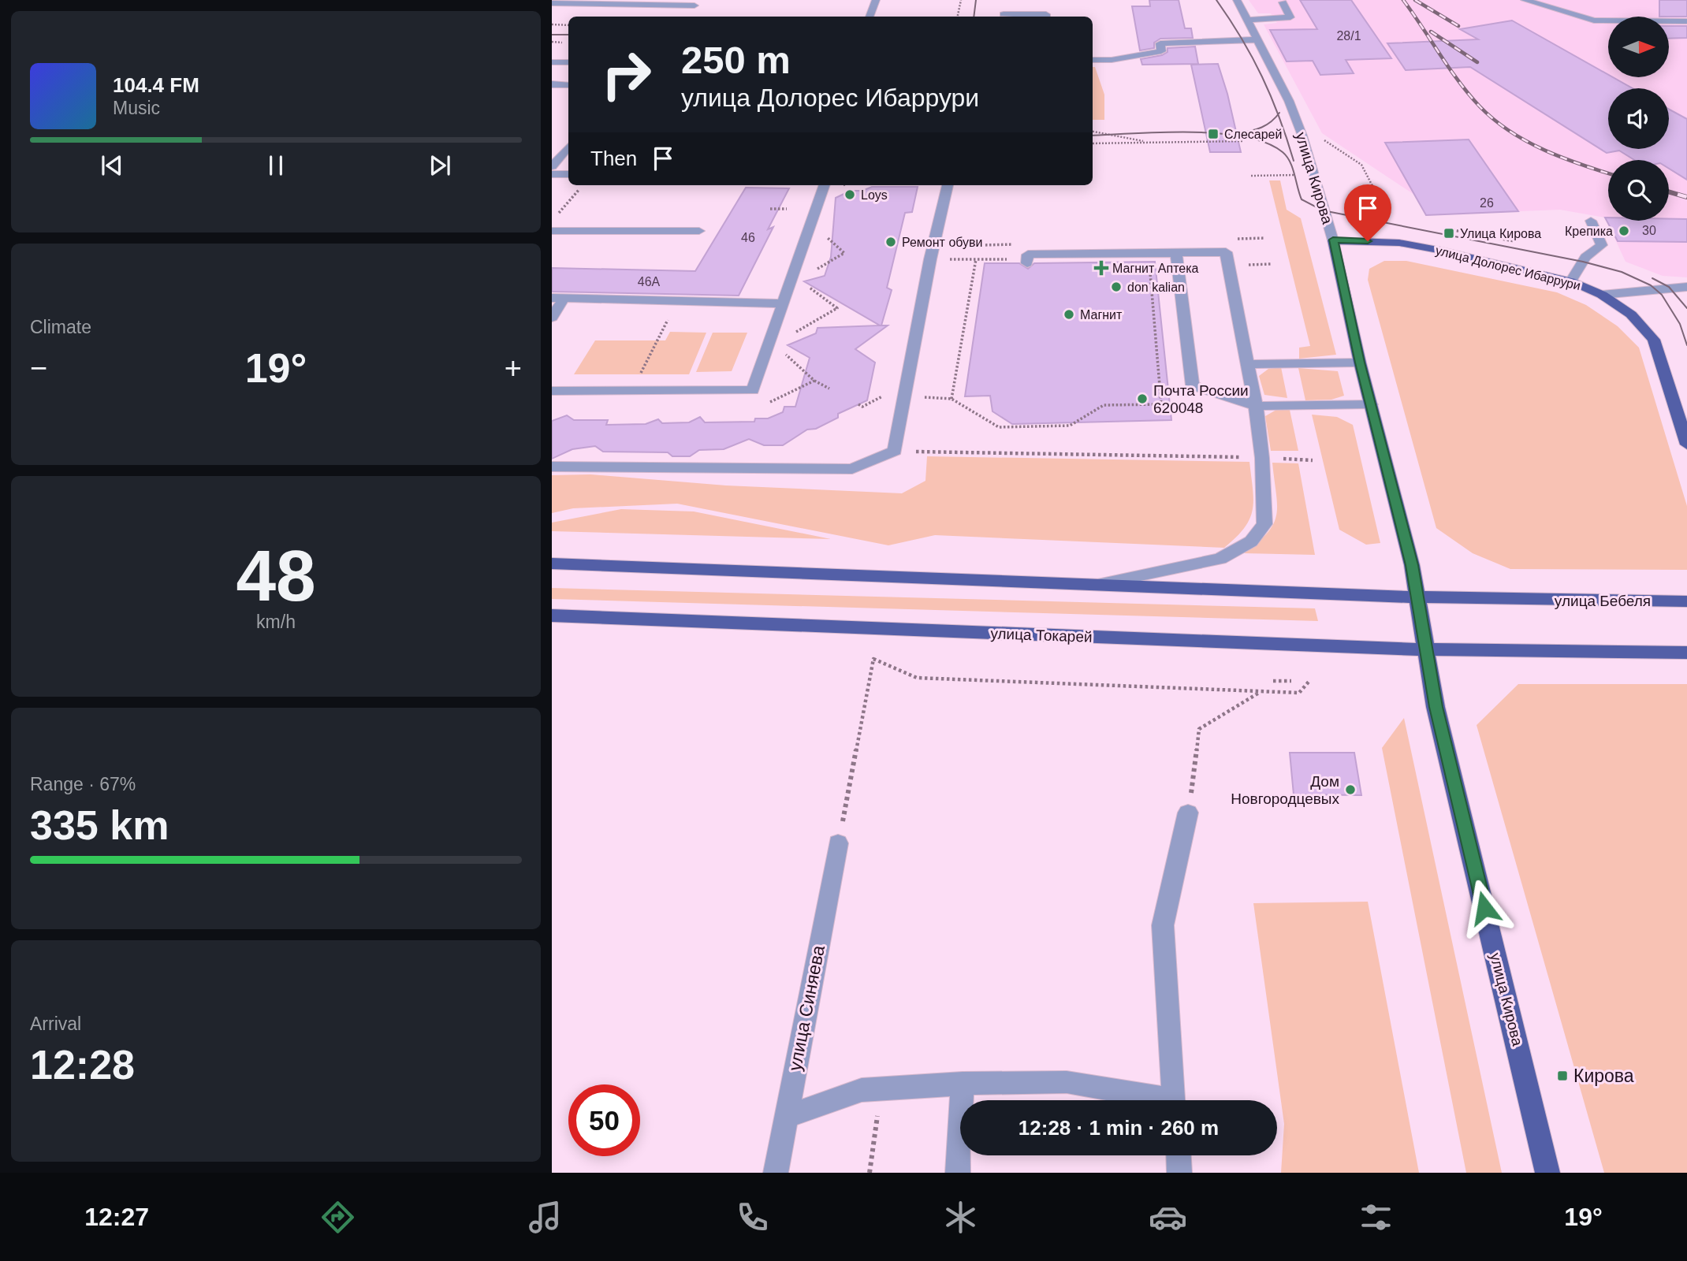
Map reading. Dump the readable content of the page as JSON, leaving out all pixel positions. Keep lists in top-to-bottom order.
{
  "streets": {
    "main road": [
      "улица Кирова",
      "улица Долорес Ибаррури",
      "улица Бебеля",
      "улица Токарей"
    ],
    "street": ["улица Синяева"]
  },
  "crossings": [
    ["улица Кирова", "улица Долорес Ибаррури"],
    ["улица Кирова", "улица Бебеля"],
    ["улица Кирова", "улица Токарей"]
  ],
  "places": {
    "transit": ["Слесарей", "Улица Кирова", "Кирова"],
    "other": [
      "Loys",
      "Крепика",
      "Ремонт обуви",
      "don kalian",
      "Магнит",
      "Почта России 620048",
      "Дом Новгородцевых"
    ],
    "health": ["Магнит Аптека"]
  },
  "house_numbers": [
    "28/1",
    "26",
    "30",
    "46",
    "46А"
  ],
  "north": "right",
  "page": {
    "turn": ["250 m", "улица Долорес Ибаррури"],
    "song": ["104.4 FM", "Music"],
    "then": "Then",
    "tile": [
      "Climate",
      ["48", "km/h"],
      ["Range · 67%", "335 km"],
      ["Arrival", "12:28"]
    ],
    "heat": ["−", "19°", "+"],
    "limit": "50",
    "trip": "12:28 · 1 min · 260 m",
    "tabs": ["12:27", "19°"]
  }
}
